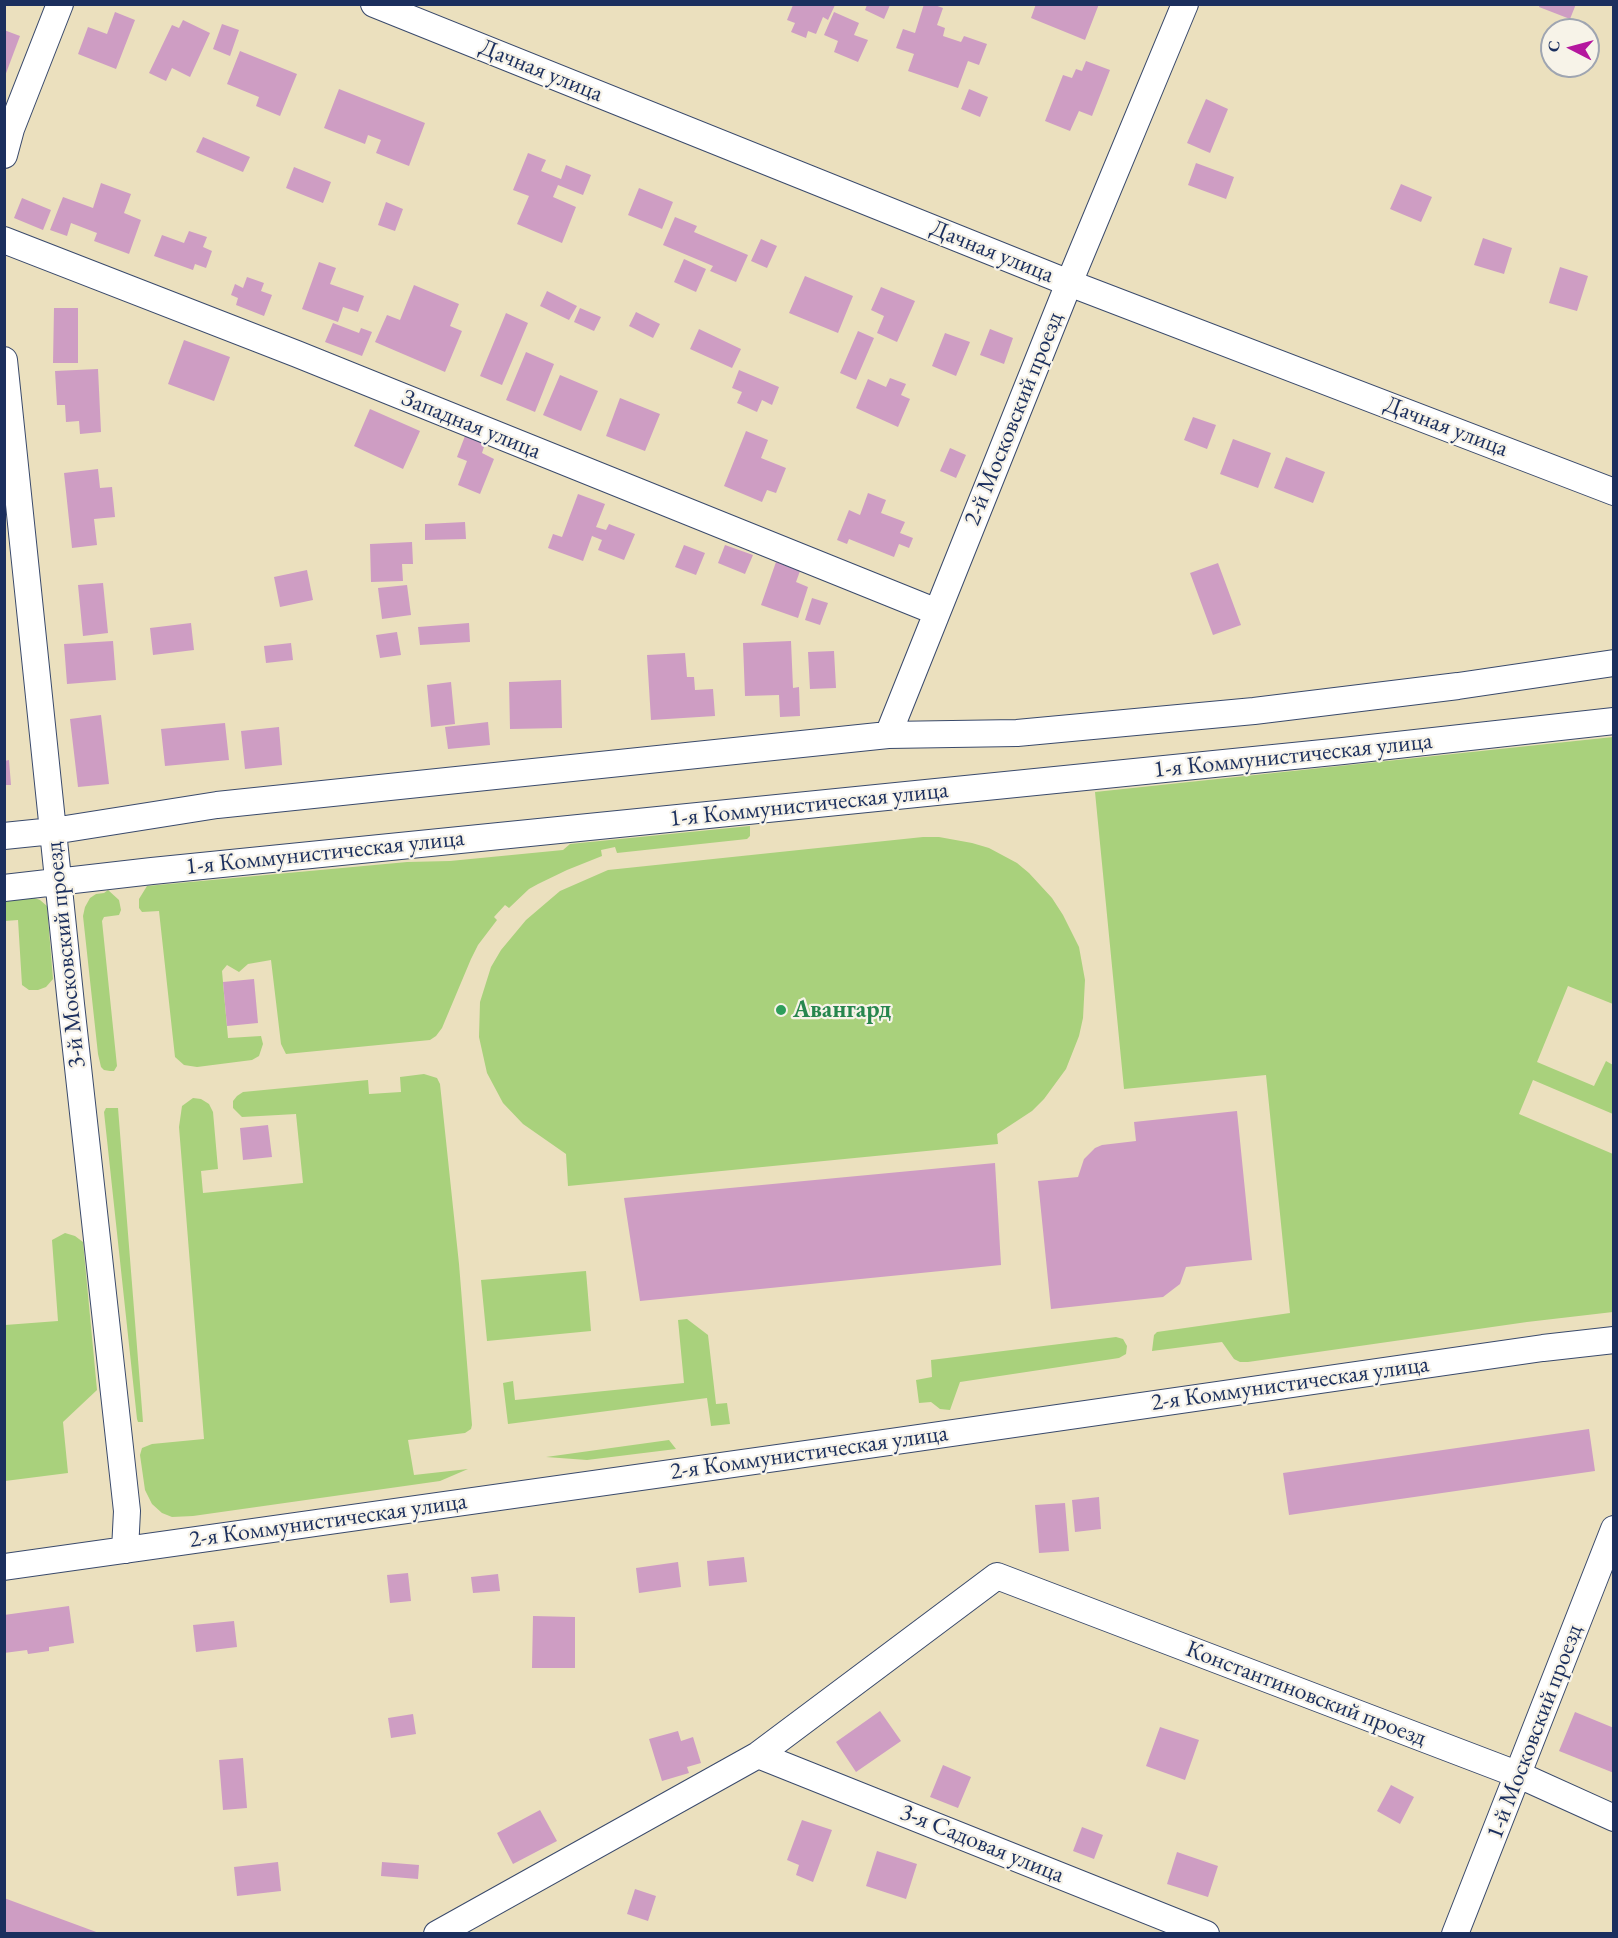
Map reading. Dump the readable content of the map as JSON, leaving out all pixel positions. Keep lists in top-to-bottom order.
{
  "streets": {
    "street": [
      "Дачная улица",
      "2-й Московский проезд",
      "Западная улица",
      "1-я Коммунистическая улица",
      "3-й Московский проезд",
      "2-я Коммунистическая улица",
      "Константиновский проезд",
      "1-й Московский проезд",
      "3-я Садовая улица"
    ]
  },
  "crossings": [
    ["Дачная улица", "2-й Московский проезд"],
    ["2-й Московский проезд", "Западная улица"],
    ["1-я Коммунистическая улица", "3-й Московский проезд"],
    ["3-й Московский проезд", "2-я Коммунистическая улица"],
    ["Константиновский проезд", "1-й Московский проезд"],
    ["Константиновский проезд", "3-я Садовая улица"]
  ],
  "places": ["Авангард"],
  "north": "left"
}
